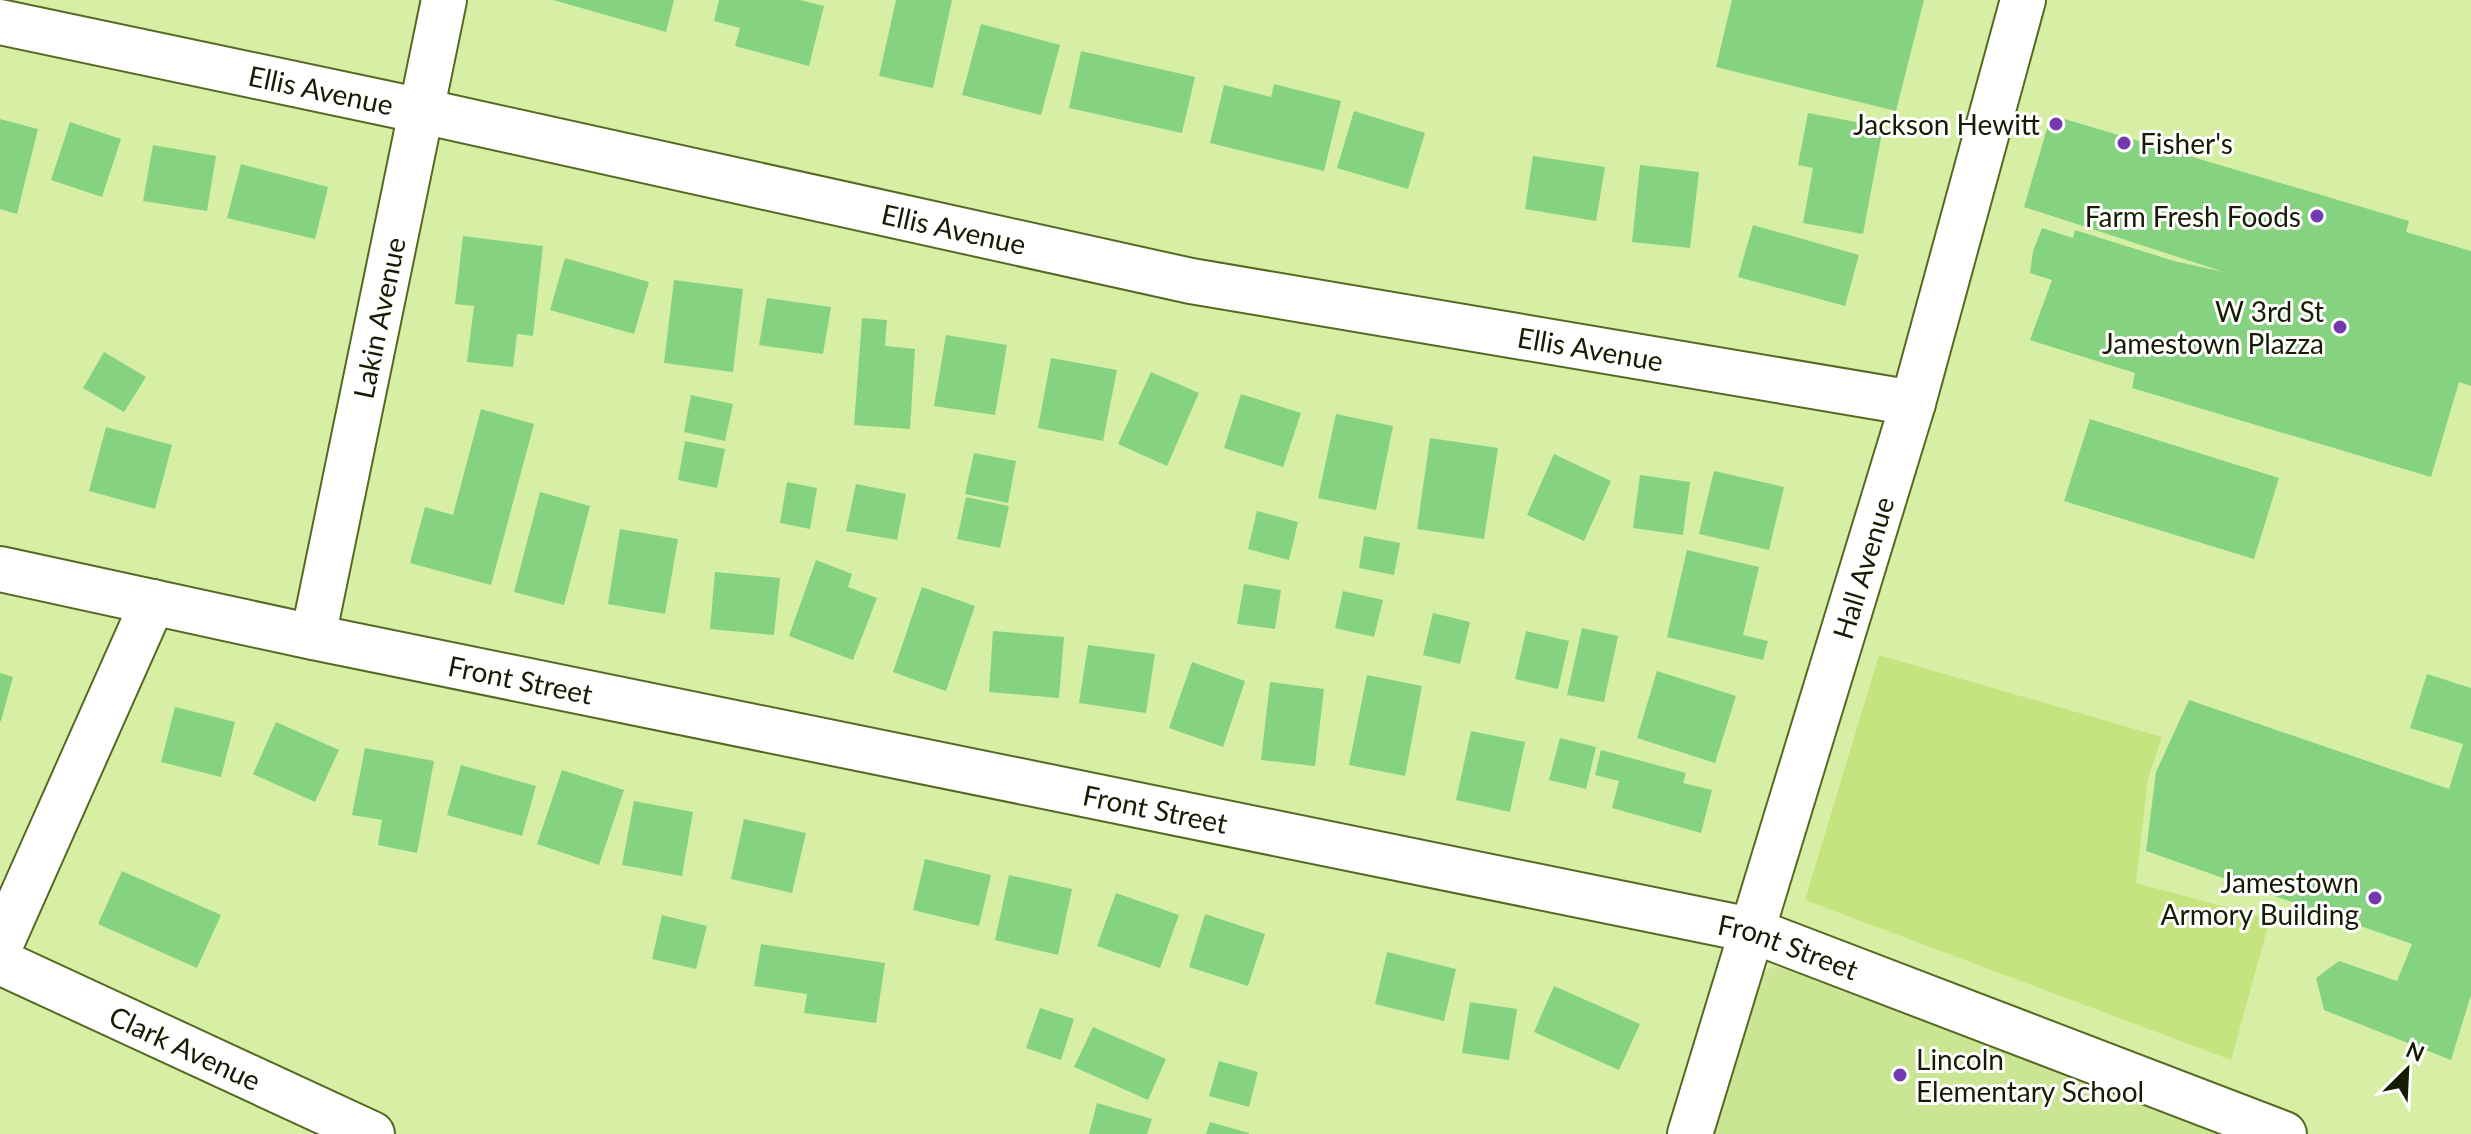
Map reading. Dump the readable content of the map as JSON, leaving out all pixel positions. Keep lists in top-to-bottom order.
{
  "streets": {
    "street": [
      "Ellis Avenue",
      "Lakin Avenue",
      "Hall Avenue",
      "Front Street",
      "Clark Avenue"
    ]
  },
  "crossings": [
    ["Ellis Avenue", "Lakin Avenue"],
    ["Ellis Avenue", "Hall Avenue"],
    ["Lakin Avenue", "Front Street"],
    ["Hall Avenue", "Front Street"]
  ],
  "places": [
    "Jackson Hewitt",
    "Fisher's",
    "Farm Fresh Foods",
    "W 3rd St Jamestown Plazza",
    "Jamestown Armory Building",
    "Lincoln Elementary School"
  ],
  "north": "top right"
}
